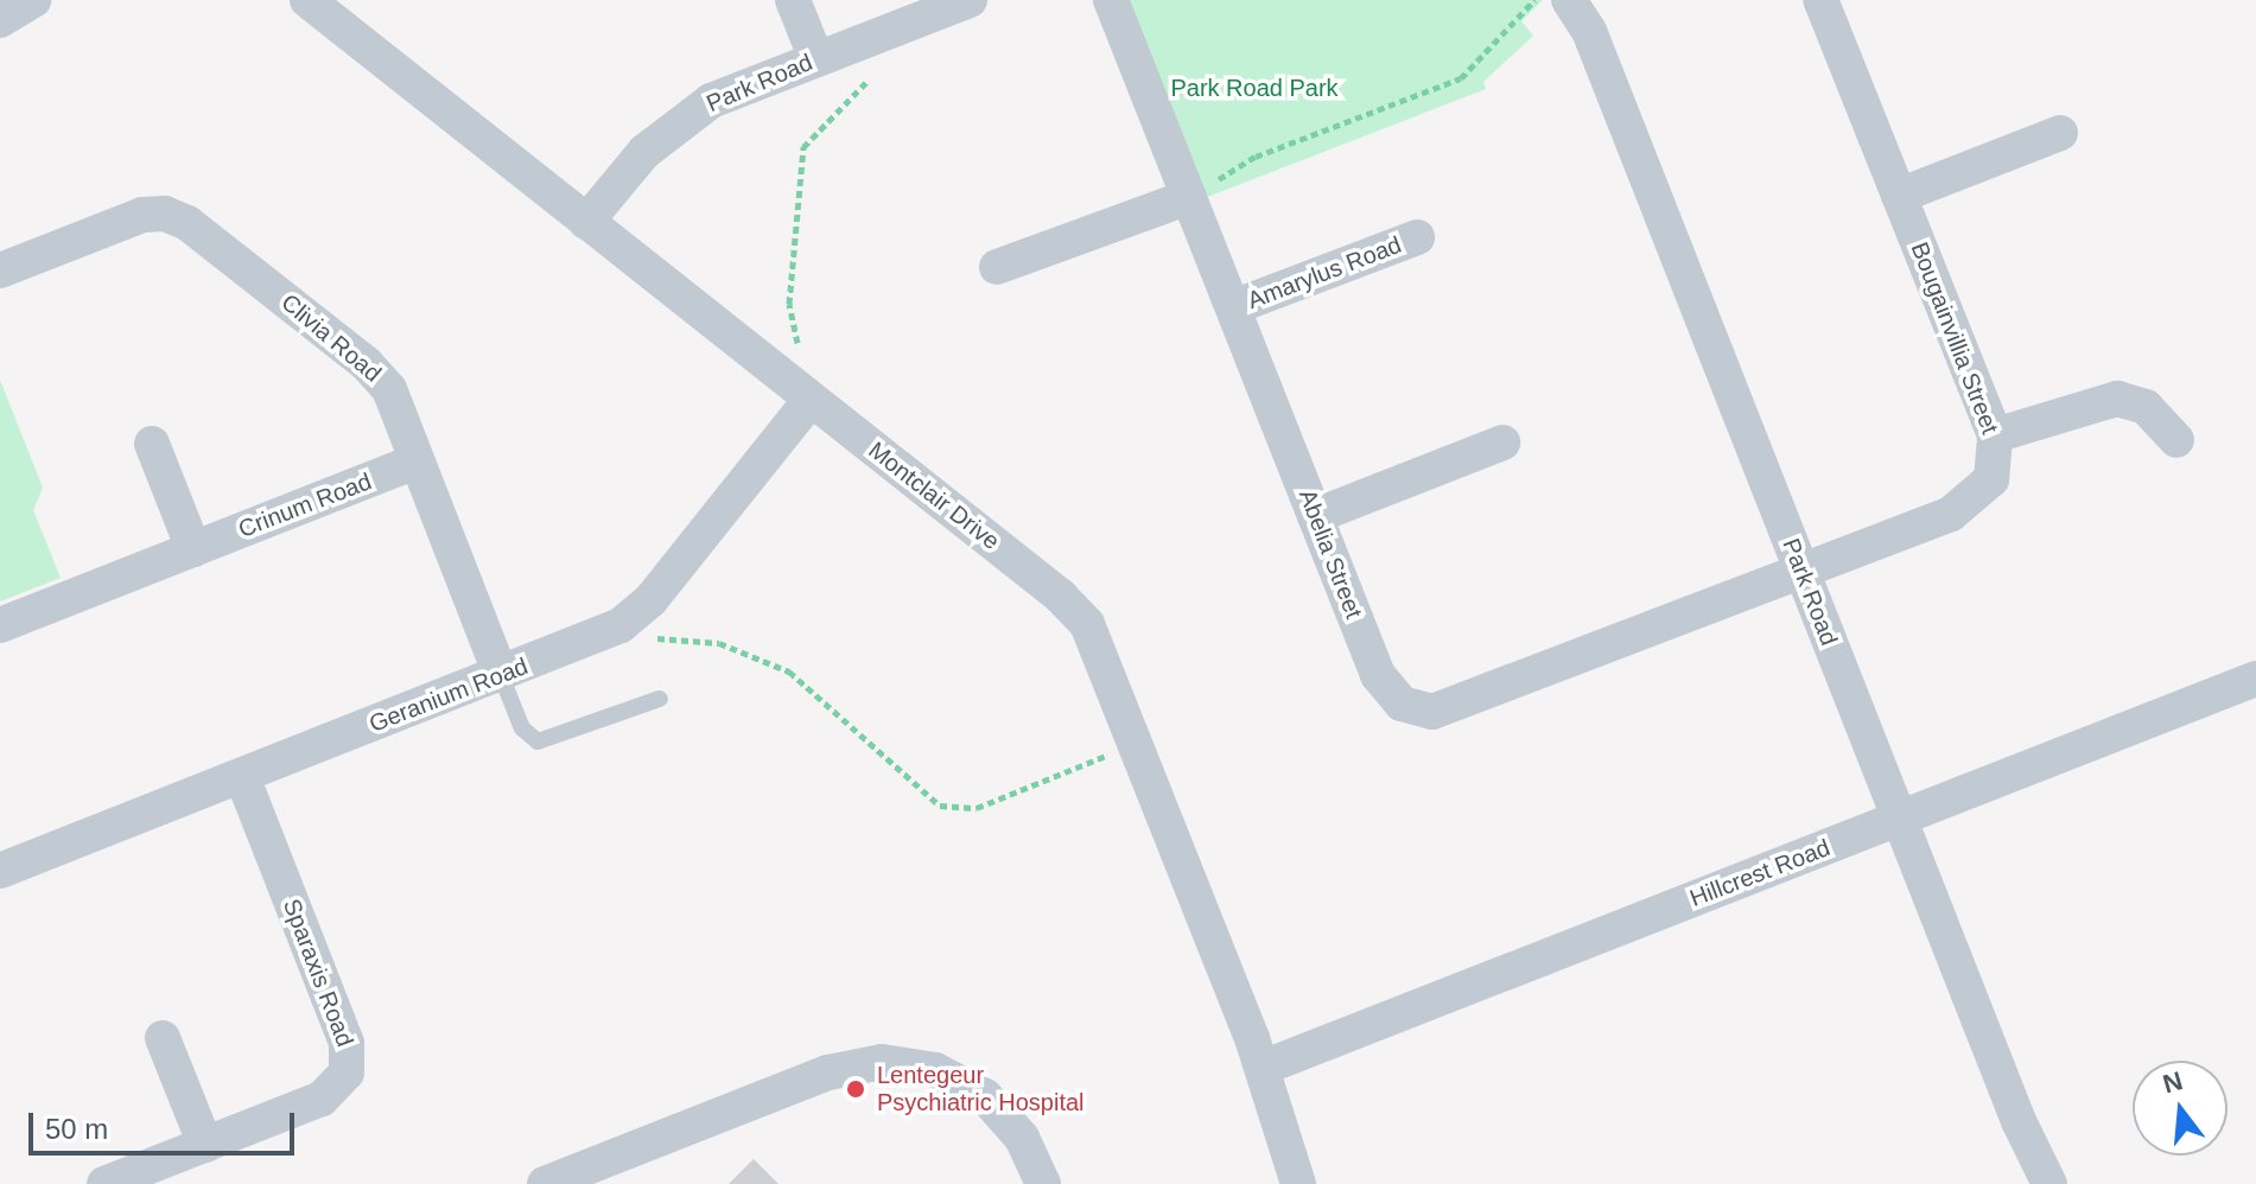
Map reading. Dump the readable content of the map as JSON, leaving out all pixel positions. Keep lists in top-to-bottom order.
{
  "streets": {
    "street": [
      "Park Road",
      "Amarylus Road",
      "Clivia Road",
      "Bougainvillia Street",
      "Montclair Drive",
      "Crinum Road",
      "Abelia Street",
      "Geranium Road",
      "Hillcrest Road",
      "Sparaxis Road"
    ]
  },
  "crossings": [
    ["Park Road", "Bougainvillia Street"],
    ["Park Road", "Montclair Drive"],
    ["Park Road", "Abelia Street"],
    ["Park Road", "Hillcrest Road"],
    ["Amarylus Road", "Abelia Street"],
    ["Clivia Road", "Crinum Road"],
    ["Clivia Road", "Geranium Road"],
    ["Bougainvillia Street", "Abelia Street"],
    ["Montclair Drive", "Geranium Road"],
    ["Montclair Drive", "Hillcrest Road"],
    ["Geranium Road", "Sparaxis Road"]
  ],
  "parks": ["Park Road Park"],
  "places": ["Lentegeur Psychiatric Hospital"],
  "scale_bar": "50 m",
  "north": "top"
}
